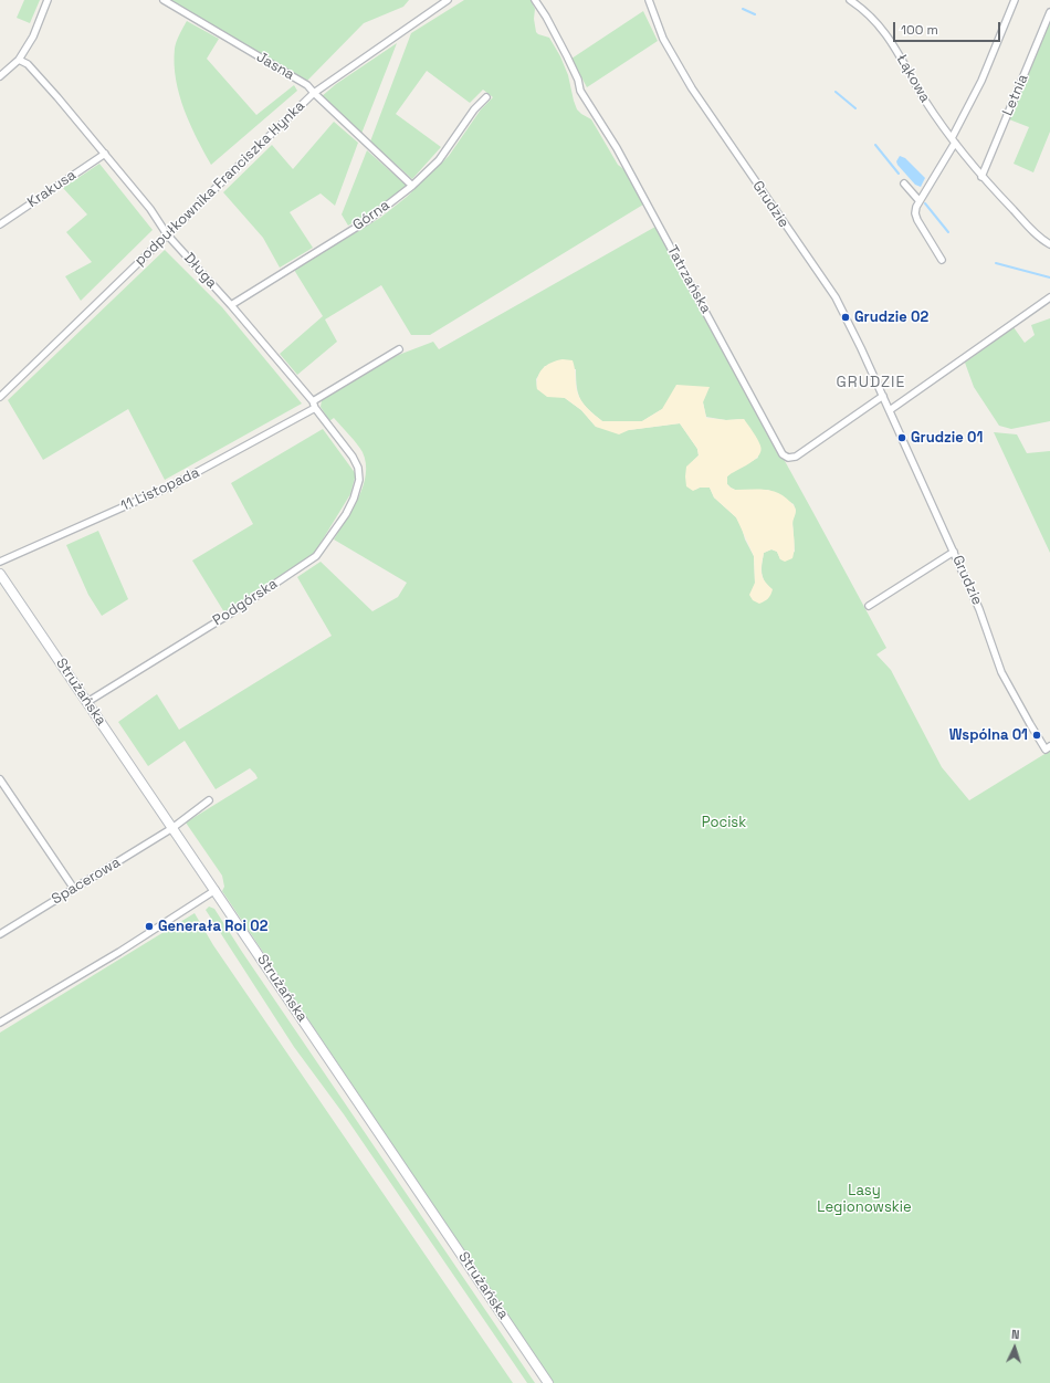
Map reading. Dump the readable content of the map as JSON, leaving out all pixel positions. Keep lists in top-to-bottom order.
{
  "streets": {
    "main road": ["Strużańska"],
    "street": [
      "Jasna",
      "Łąkowa",
      "Letnia",
      "podpułkownika Franciszka Hynka",
      "Krakusa",
      "Grudzie",
      "Górna",
      "Długa",
      "Tatrzańska",
      "11 Listopada",
      "Podgórska",
      "Spacerowa"
    ]
  },
  "crossings": [
    ["Jasna", "podpułkownika Franciszka Hynka"],
    ["Jasna", "Górna"],
    ["Łąkowa", "Letnia"],
    ["podpułkownika Franciszka Hynka", "Długa"],
    ["Krakusa", "Długa"],
    ["Grudzie", "Tatrzańska"],
    ["Górna", "Długa"],
    ["Długa", "11 Listopada"],
    ["Długa", "Podgórska"],
    ["Podgórska", "Strużańska"],
    ["Strużańska", "Spacerowa"]
  ],
  "districts": ["GRUDZIE"],
  "parks": ["Pocisk", "Lasy Legionowskie"],
  "places": [
    "Grudzie 02",
    "Grudzie 01",
    "Wspólna 01",
    "Generała Roi 02"
  ],
  "scale_bar": "100 m",
  "north": "top"
}
